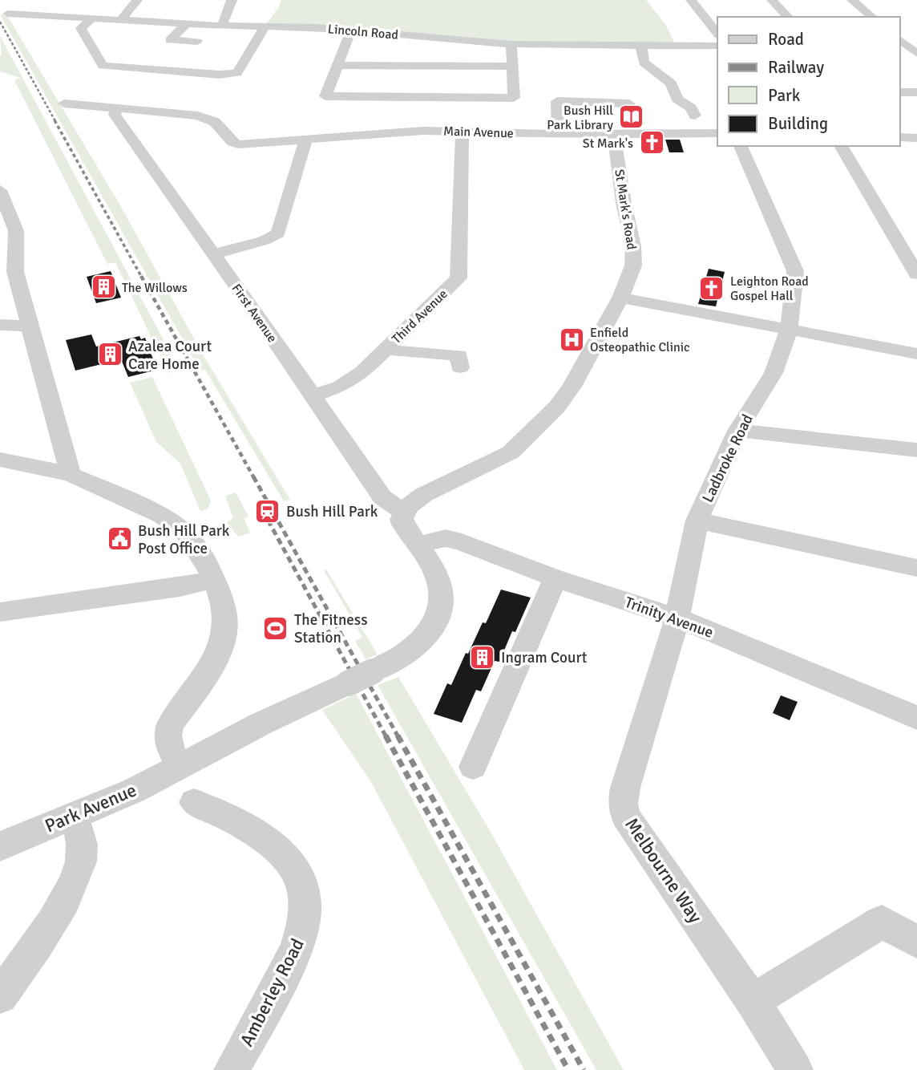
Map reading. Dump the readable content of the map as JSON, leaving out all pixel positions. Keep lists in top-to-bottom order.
{
  "streets": {
    "street": [
      "Lincoln Road",
      "Main Avenue",
      "St Mark's Road",
      "First Avenue",
      "Third Avenue",
      "Ladbroke Road",
      "Trinity Avenue",
      "Park Avenue",
      "Melbourne Way",
      "Amberley Road"
    ]
  },
  "crossings": [
    ["Main Avenue", "St Mark's Road"],
    ["Main Avenue", "First Avenue"],
    ["Main Avenue", "Third Avenue"],
    ["St Mark's Road", "First Avenue"],
    ["First Avenue", "Third Avenue"],
    ["Ladbroke Road", "Trinity Avenue"],
    ["Ladbroke Road", "Melbourne Way"],
    ["Trinity Avenue", "Melbourne Way"]
  ],
  "places": {
    "library": ["Bush Hill Park Library"],
    "church": ["St Mark's", "Leighton Road Gospel Hall"],
    "building": ["The Willows", "Azalea Court Care Home", "Ingram Court"],
    "hospital": ["Enfield Osteopathic Clinic"],
    "station": ["Bush Hill Park"],
    "public building": ["Bush Hill Park Post Office"],
    "sports": ["The Fitness Station"]
  },
  "legend": [
    "Road",
    "Railway",
    "Park",
    "Building"
  ]
}
